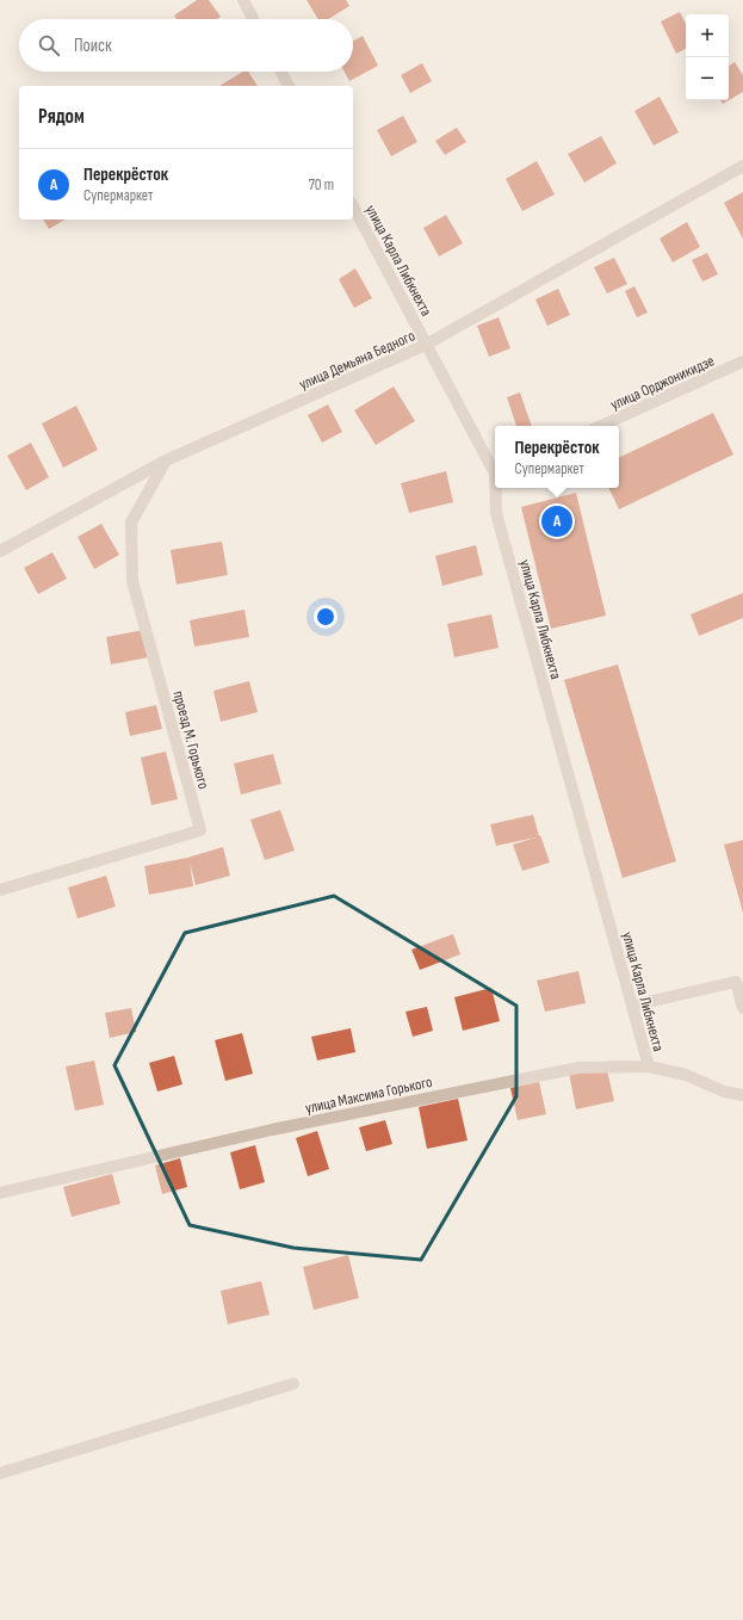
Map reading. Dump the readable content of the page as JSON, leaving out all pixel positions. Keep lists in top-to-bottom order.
{
  "streets": {
    "street": [
      "улица Карла Либкнехта",
      "улица Демьяна Бедного",
      "улица Орджоникидзе",
      "проезд М. Горького",
      "улица Максима Горького"
    ]
  },
  "crossings": [
    ["улица Карла Либкнехта", "улица Демьяна Бедного"],
    ["улица Карла Либкнехта", "улица Максима Горького"],
    ["улица Демьяна Бедного", "проезд М. Горького"]
  ],
  "page": {
    "map_buttons": ["+", "−"],
    "search": "Поиск",
    "heading": "Рядом",
    "list": [
      {
        "mark": "A",
        "name": "Перекрёсток",
        "note": "Супермаркет",
        "value": "70 m"
      }
    ],
    "popup": ["Перекрёсток", "Супермаркет"],
    "pins": "A"
  }
}
